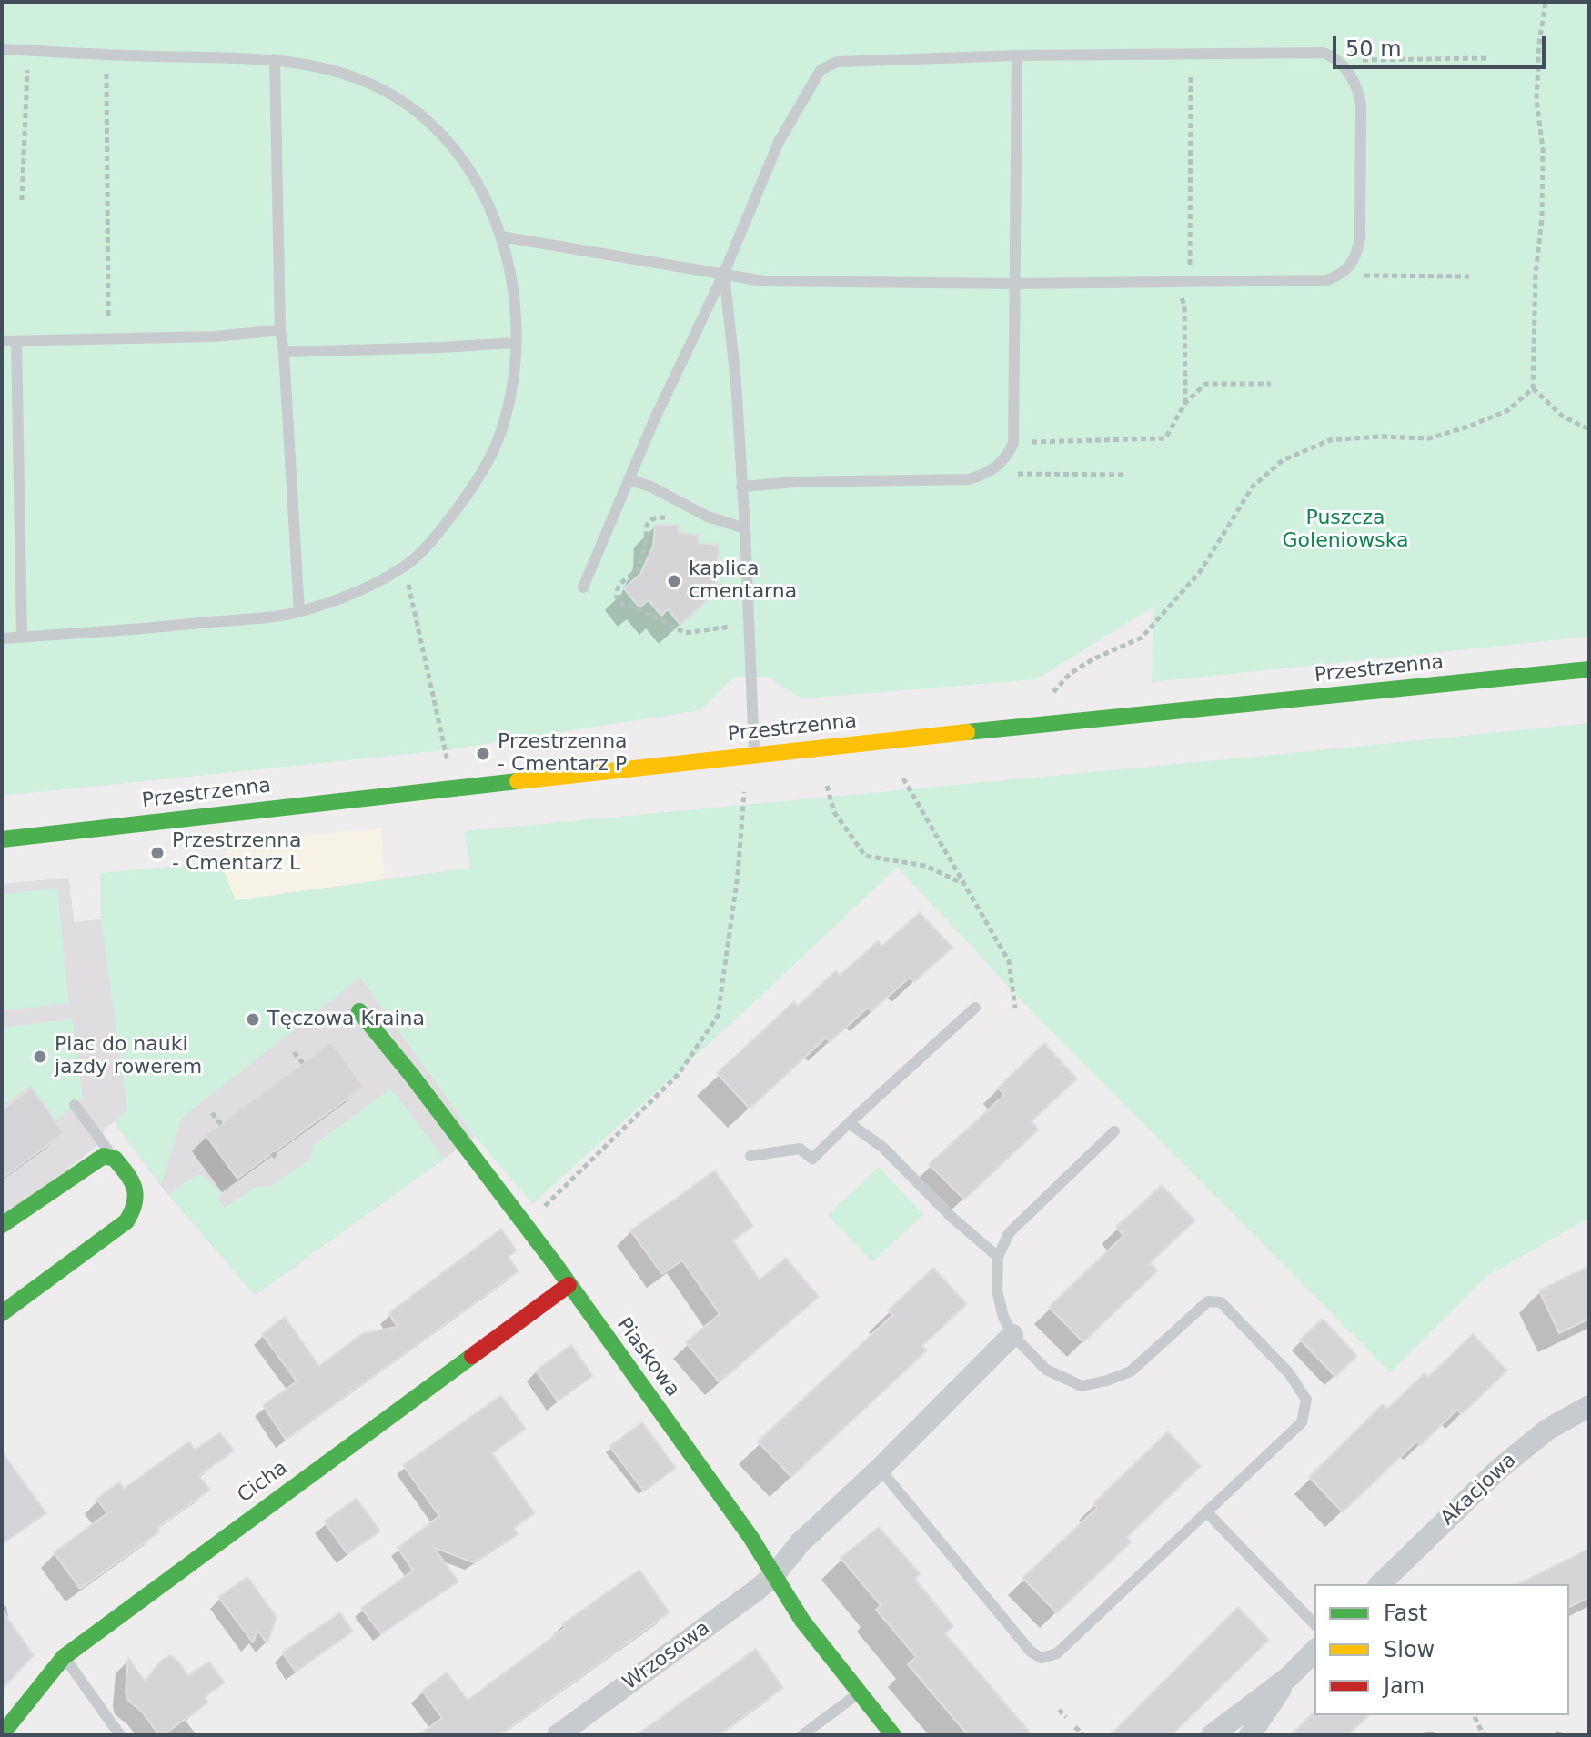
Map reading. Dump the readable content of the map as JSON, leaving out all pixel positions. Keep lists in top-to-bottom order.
{
  "streets": {
    "street": [
      "Przestrzenna",
      "Piaskowa",
      "Cicha",
      "Akacjowa",
      "Wrzosowa"
    ]
  },
  "crossings": [
    ["Piaskowa", "Cicha"],
    ["Piaskowa", "Wrzosowa"]
  ],
  "parks": ["Puszcza Goleniowska"],
  "places": [
    "kaplica cmentarna",
    "Przestrzenna - Cmentarz P",
    "Przestrzenna - Cmentarz L",
    "Tęczowa Kraina",
    "Plac do nauki jazdy rowerem"
  ],
  "legend": ["Fast", "Slow", "Jam"],
  "scale_bar": "50 m"
}
